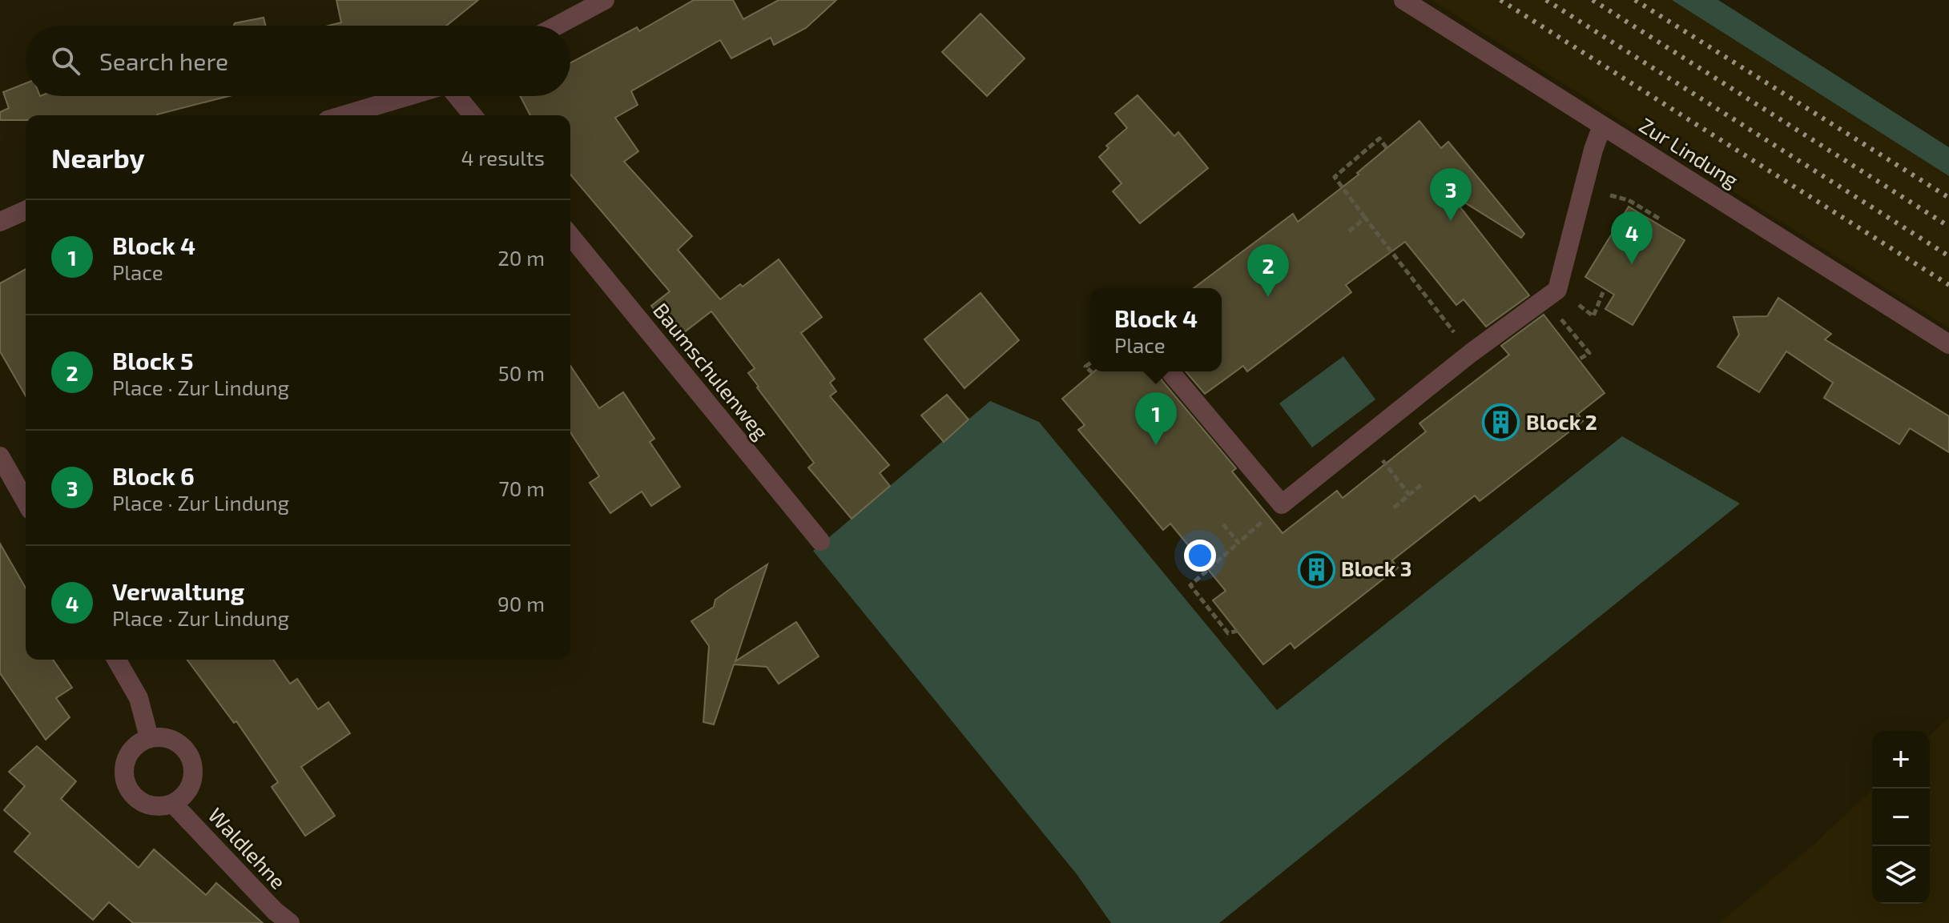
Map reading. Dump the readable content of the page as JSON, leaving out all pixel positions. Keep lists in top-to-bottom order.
{
  "streets": {
    "street": ["Zur Lindung", "Baumschulenweg", "Waldlehne"]
  },
  "places": {
    "building": ["Block 2", "Block 3"]
  },
  "page": {
    "search": "Search here",
    "heading": ["Nearby", "4 results"],
    "pins": [
      "3",
      "4",
      "2",
      "1"
    ],
    "list": [
      {
        "mark": "1",
        "name": "Block 4",
        "note": "Place",
        "value": "20 m"
      },
      {
        "mark": "2",
        "name": "Block 5",
        "note": "Place · Zur Lindung",
        "value": "50 m"
      },
      {
        "mark": "3",
        "name": "Block 6",
        "note": "Place · Zur Lindung",
        "value": "70 m"
      },
      {
        "mark": "4",
        "name": "Verwaltung",
        "note": "Place · Zur Lindung",
        "value": "90 m"
      }
    ],
    "popup": ["Block 4", "Place"],
    "map_buttons": ["+", "−"]
  }
}
